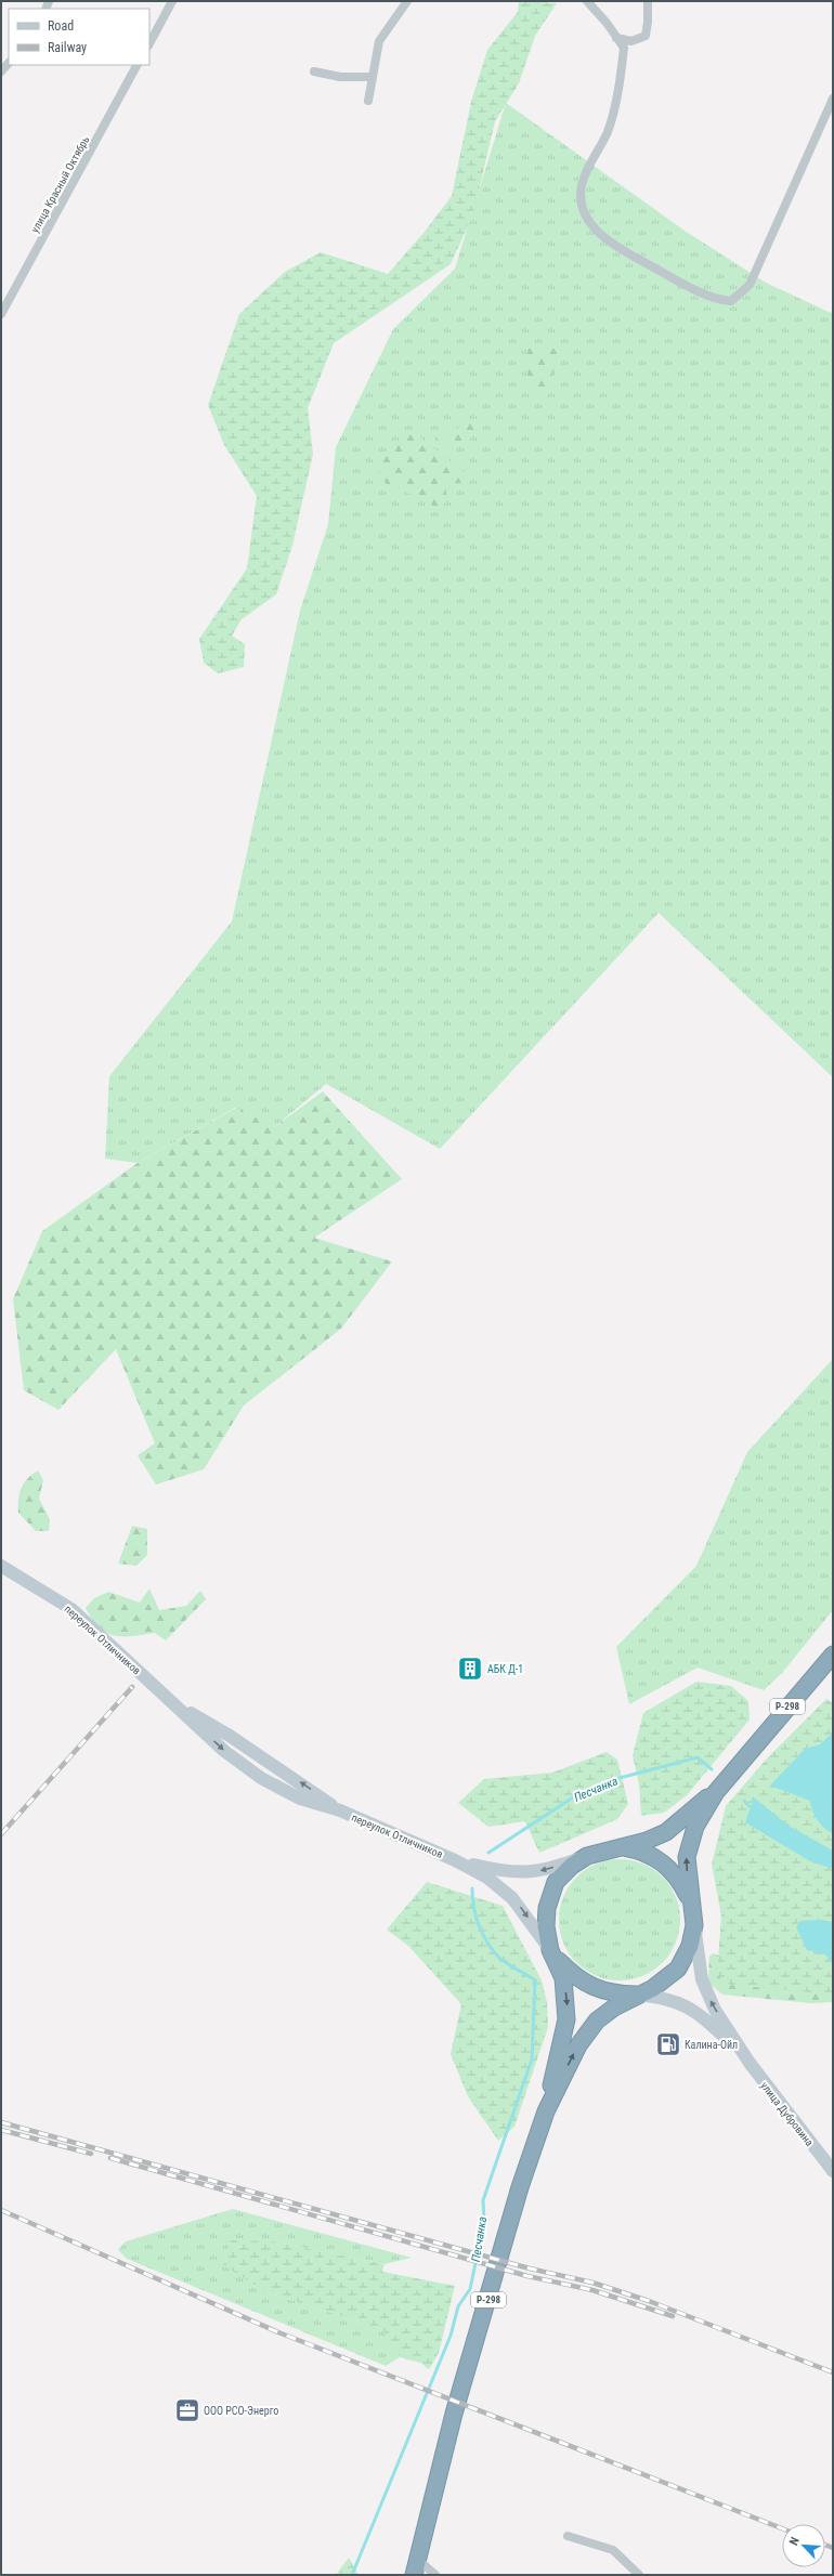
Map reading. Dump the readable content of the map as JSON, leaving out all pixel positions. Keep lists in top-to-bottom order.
{
  "streets": {
    "highway": ["Р-298"],
    "main road": ["переулок Отличников", "улица Дубровина"],
    "street": ["улица Красный Октябрь"]
  },
  "water": ["Песчанка"],
  "places": {
    "building": ["АБК Д-1"],
    "fuel station": ["Калина-Ойл"],
    "office": ["ООО РСО-Энерго"]
  },
  "legend": ["Road", "Railway"],
  "north": "top left"
}
